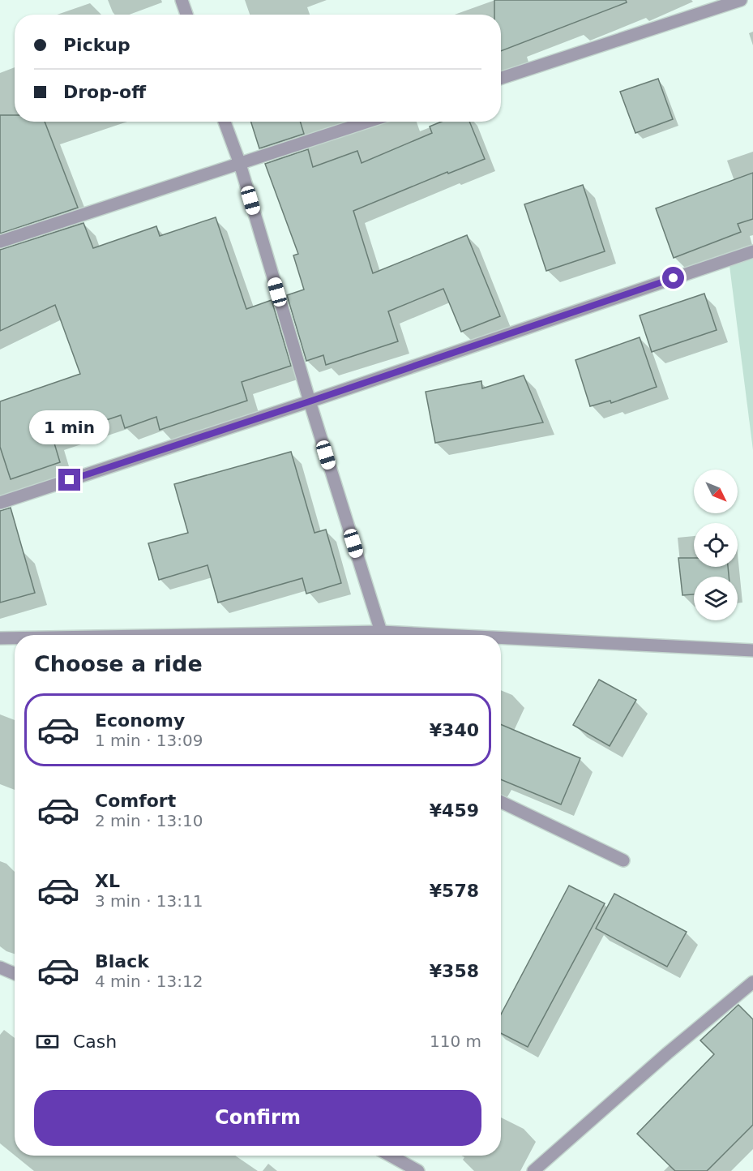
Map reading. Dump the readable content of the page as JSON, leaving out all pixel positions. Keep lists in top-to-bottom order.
{
  "north": "bottom right",
  "page": {
    "banner": ["Pickup", "Drop-off"],
    "bubble": "1 min",
    "heading": "Choose a ride",
    "list": [
      {
        "name": "Economy",
        "note": "1 min · 13:09",
        "value": "¥340"
      },
      {
        "name": "Comfort",
        "note": "2 min · 13:10",
        "value": "¥459"
      },
      {
        "name": "XL",
        "note": "3 min · 13:11",
        "value": "¥578"
      },
      {
        "name": "Black",
        "note": "4 min · 13:12",
        "value": "¥358"
      }
    ],
    "pay": ["Cash", "110 m"],
    "buttons": "Confirm"
  }
}
